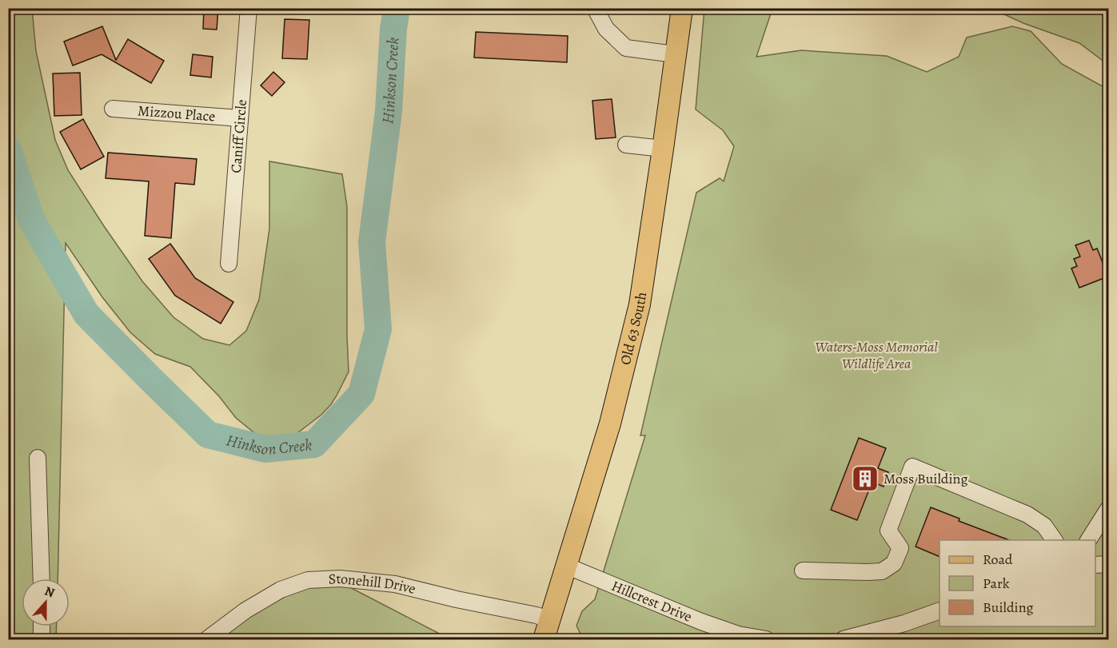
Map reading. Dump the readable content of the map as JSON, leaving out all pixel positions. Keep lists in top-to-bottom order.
{
  "streets": {
    "main road": ["Old 63 South"],
    "street": [
      "Mizzou Place",
      "Caniff Circle",
      "Stonehill Drive",
      "Hillcrest Drive"
    ]
  },
  "crossings": [
    ["Mizzou Place", "Caniff Circle"],
    ["Old 63 South", "Stonehill Drive"],
    ["Old 63 South", "Hillcrest Drive"]
  ],
  "water": ["Hinkson Creek"],
  "parks": ["Waters-Moss Memorial Wildlife Area"],
  "places": {
    "building": ["Moss Building"]
  },
  "legend": ["Road", "Park", "Building"],
  "north": "top"
}
